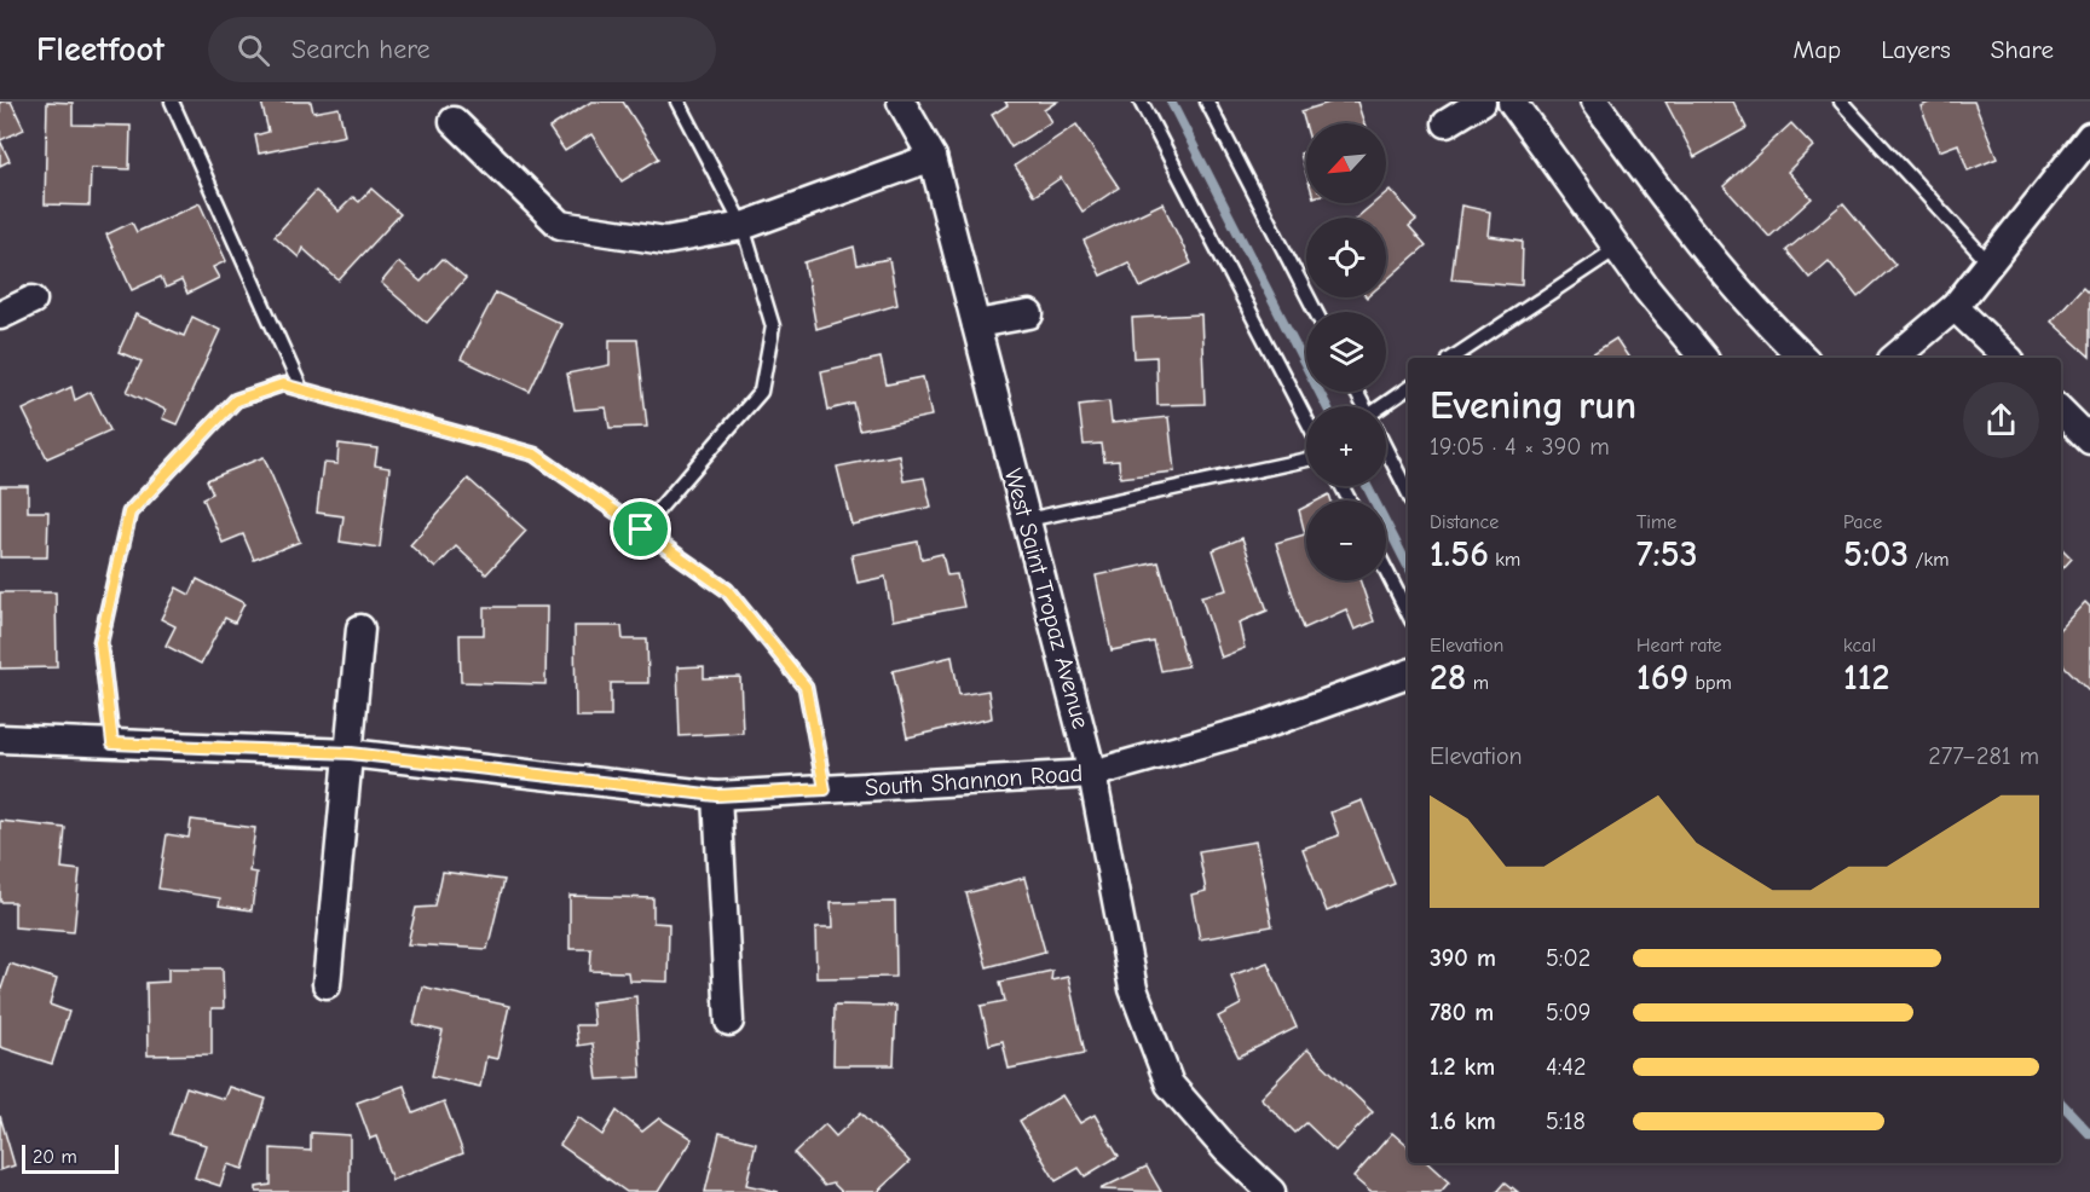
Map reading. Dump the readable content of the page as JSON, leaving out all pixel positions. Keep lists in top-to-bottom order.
{
  "streets": {
    "street": ["West Saint Tropaz Avenue", "South Shannon Road"]
  },
  "crossings": [
    ["West Saint Tropaz Avenue", "South Shannon Road"]
  ],
  "scale_bar": "20 m",
  "north": "bottom left",
  "page": {
    "header": "Fleetfoot",
    "search": "Search here",
    "nav": ["Map", "Layers", "Share"],
    "map_buttons": ["+", "−"],
    "heading": ["Evening run", "19:05 · 4 × 390 m"],
    "stats": [
      ["Distance", "1.56 km"],
      ["Time", "7:53"],
      ["Pace", "5:03 /km"],
      ["Elevation", "28 m"],
      ["Heart rate", "169 bpm"],
      ["kcal", "112"]
    ],
    "chart": ["Elevation", "277–281 m"],
    "list": [
      {
        "name": "390 m",
        "note": "5:02"
      },
      {
        "name": "780 m",
        "note": "5:09"
      },
      {
        "name": "1.2 km",
        "note": "4:42"
      },
      {
        "name": "1.6 km",
        "note": "5:18"
      }
    ],
    "scale": "20 m"
  }
}
